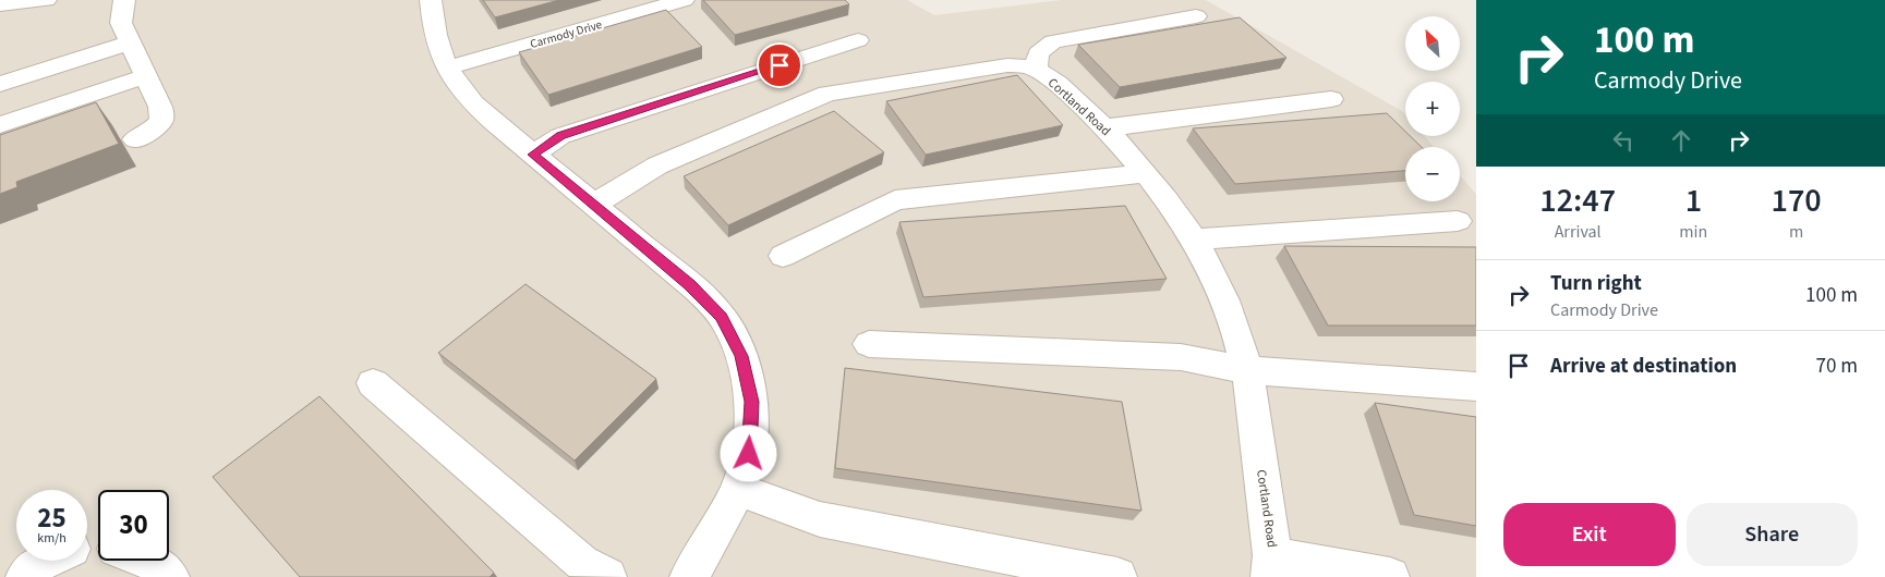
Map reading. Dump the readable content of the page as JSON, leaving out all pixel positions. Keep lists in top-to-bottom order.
{
  "streets": {
    "street": ["Carmody Drive", "Cortland Road"]
  },
  "north": "top left",
  "page": {
    "turn": ["100 m", "Carmody Drive"],
    "map_buttons": ["+", "−"],
    "eta": [
      "12:47",
      "Arrival",
      "1",
      "min",
      "170",
      "m"
    ],
    "list": [
      {
        "name": "Turn right",
        "note": "Carmody Drive",
        "value": "100 m"
      },
      {
        "name": "Arrive at destination",
        "value": "70 m"
      }
    ],
    "speed": "25 km/h",
    "limit": "30",
    "buttons": ["Exit", "Share"]
  }
}
